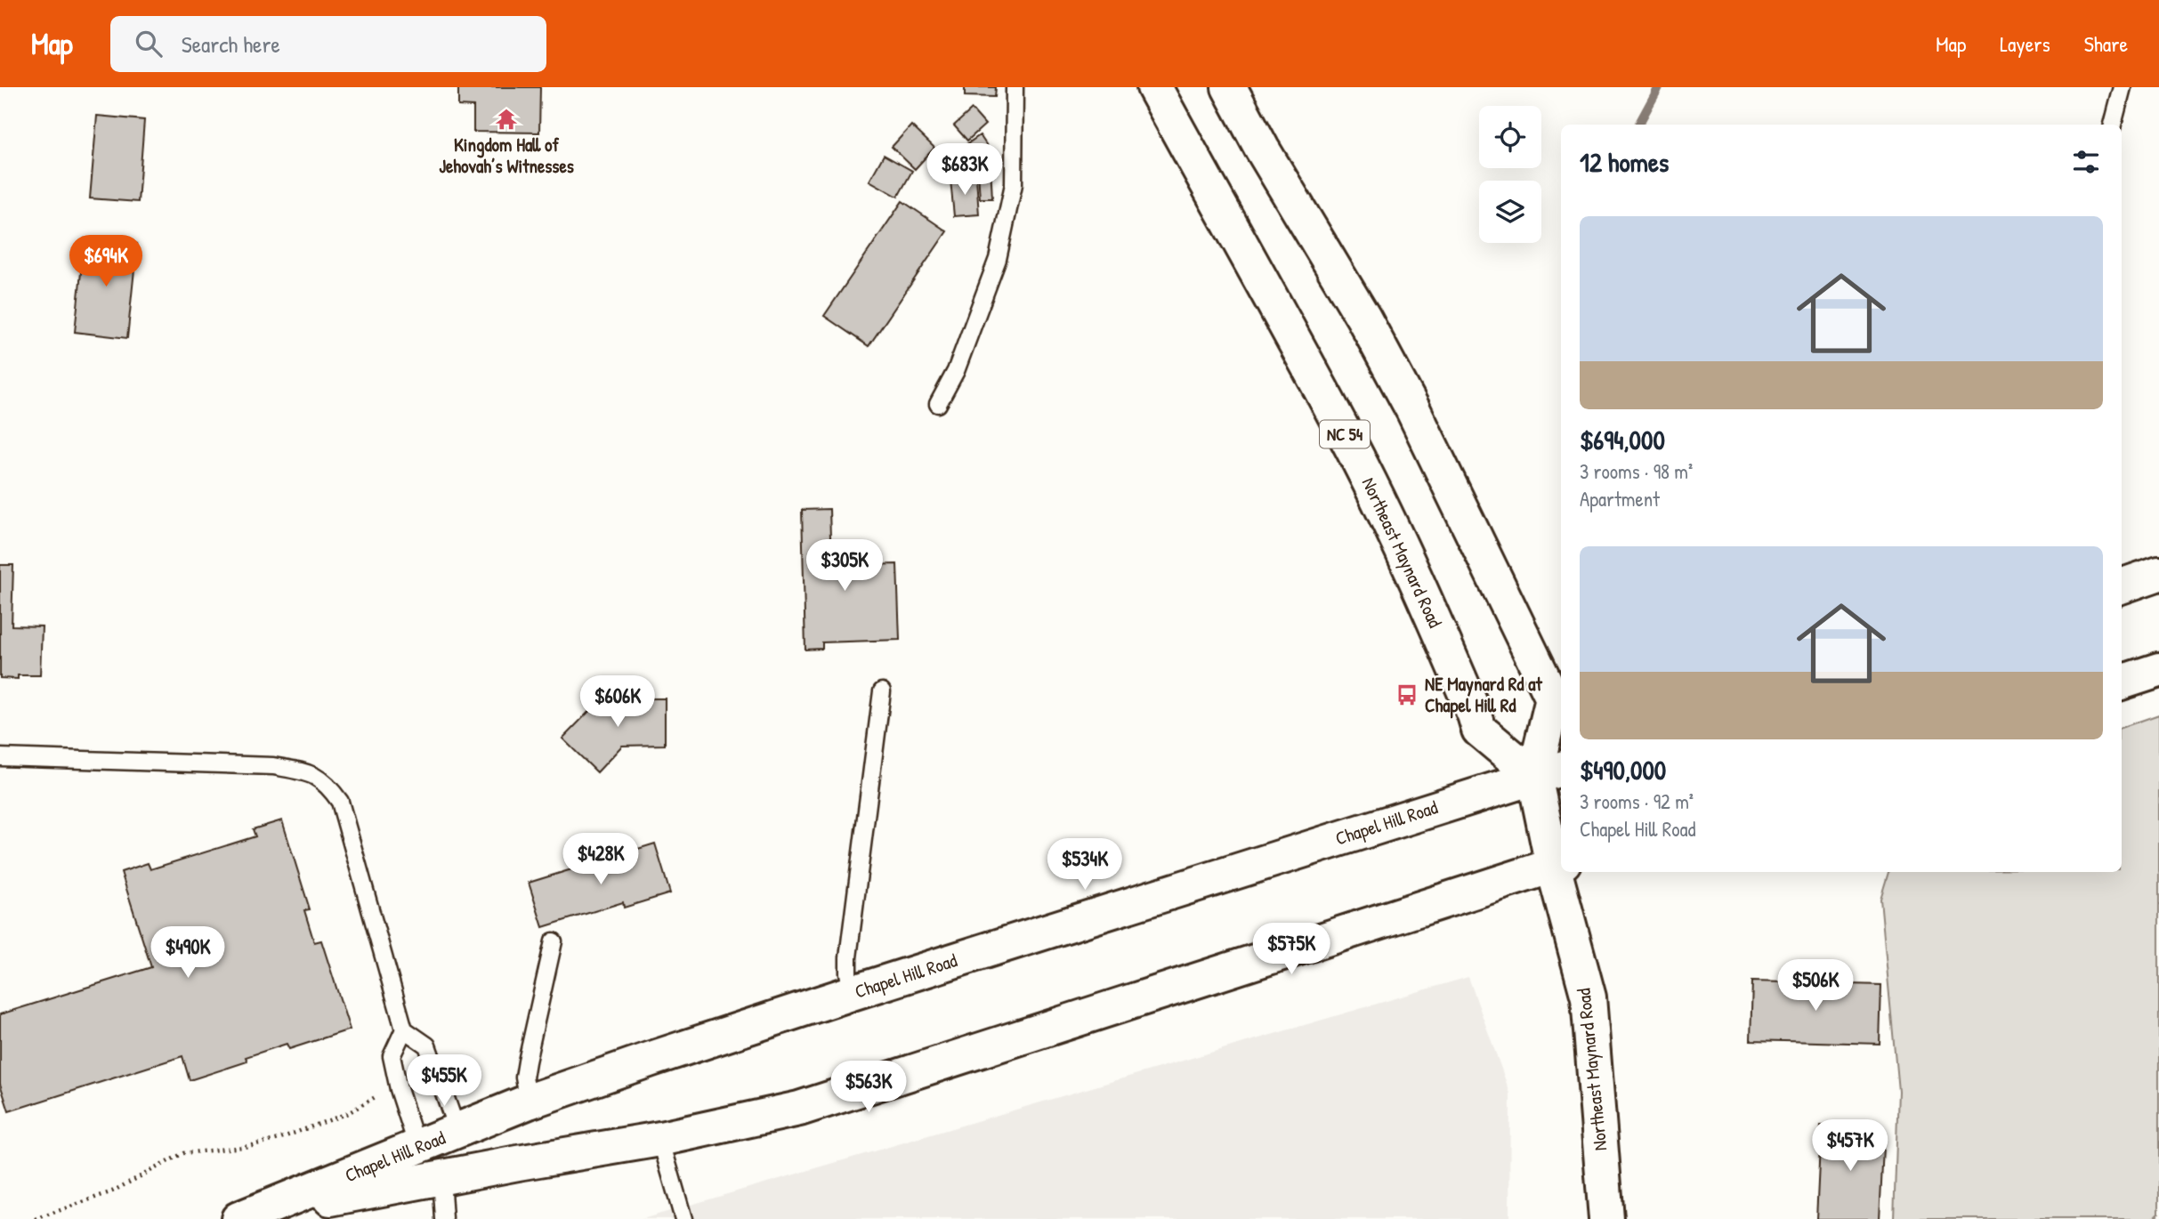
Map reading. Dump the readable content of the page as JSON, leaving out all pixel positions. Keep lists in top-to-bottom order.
{
  "streets": {
    "main road": ["NC 54", "Northeast Maynard Road", "Chapel Hill Road"]
  },
  "crossings": [
    ["Northeast Maynard Road", "Chapel Hill Road"]
  ],
  "places": {
    "temple": ["Kingdom Hall of Jehovah’s Witnesses"],
    "bus stop": ["NE Maynard Rd at Chapel Hill Rd"]
  },
  "page": {
    "header": "Map",
    "search": "Search here",
    "nav": ["Map", "Layers", "Share"],
    "heading": "12 homes",
    "price": [
      "$683K",
      "$694K",
      "$305K",
      "$606K",
      "$428K",
      "$534K",
      "$575K",
      "$490K",
      "$506K",
      "$455K",
      "$563K",
      "$457K"
    ],
    "list": [
      {
        "name": "$694,000",
        "note": "3 rooms · 98 m² · Apartment"
      },
      {
        "name": "$490,000",
        "note": "3 rooms · 92 m² · Chapel Hill Road"
      }
    ]
  }
}
